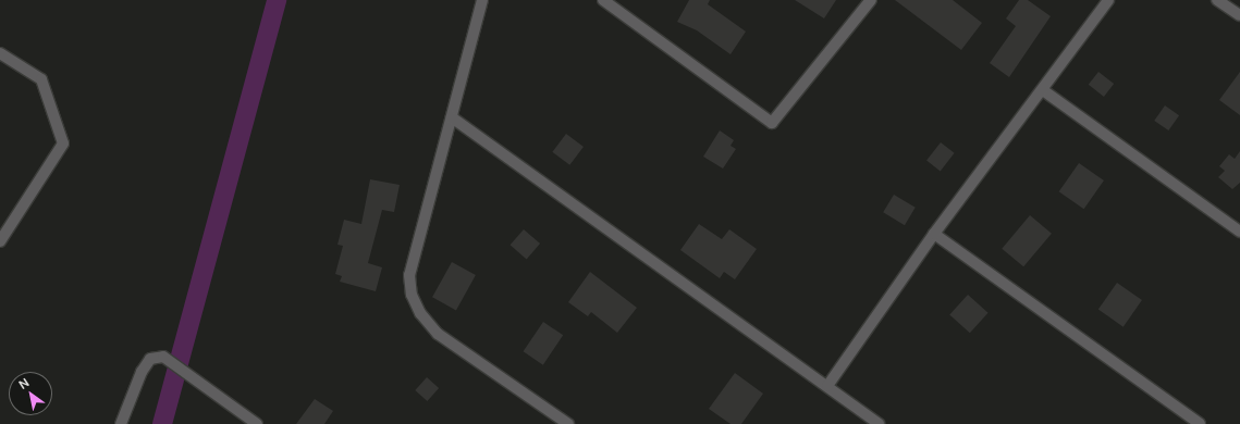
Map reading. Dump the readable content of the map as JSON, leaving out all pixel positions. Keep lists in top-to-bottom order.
{
  "north": "top left"
}
